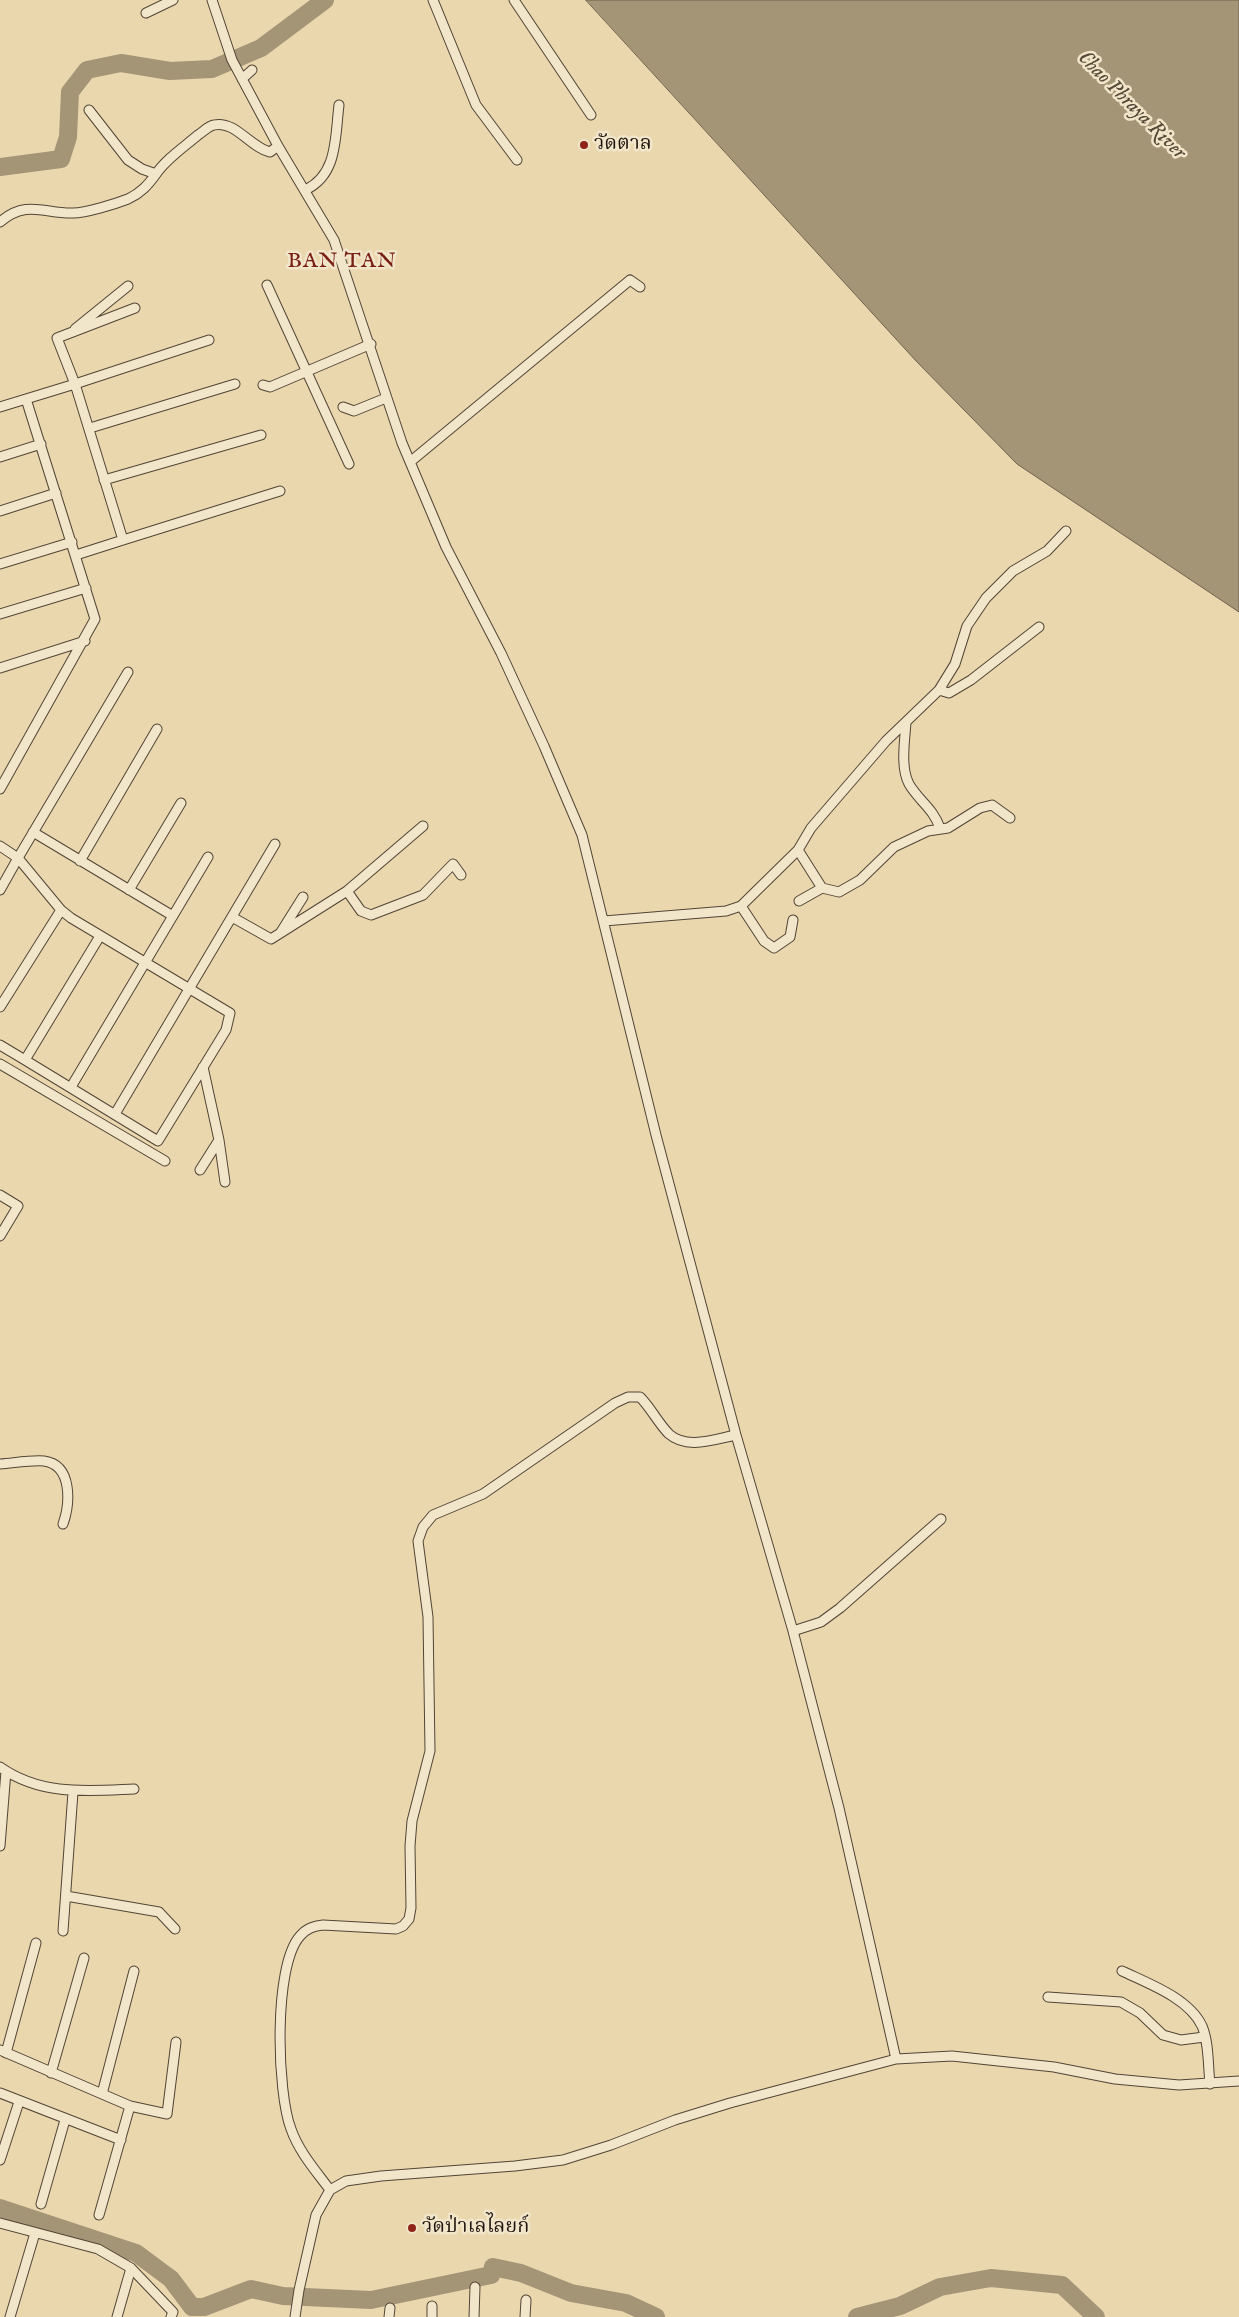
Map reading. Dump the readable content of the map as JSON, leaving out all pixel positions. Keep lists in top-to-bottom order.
{
  "districts": ["BAN TAN"],
  "water": ["Chao Phraya River"],
  "places": ["วัดตาล", "วัดป่าเลไลยก์"]
}
